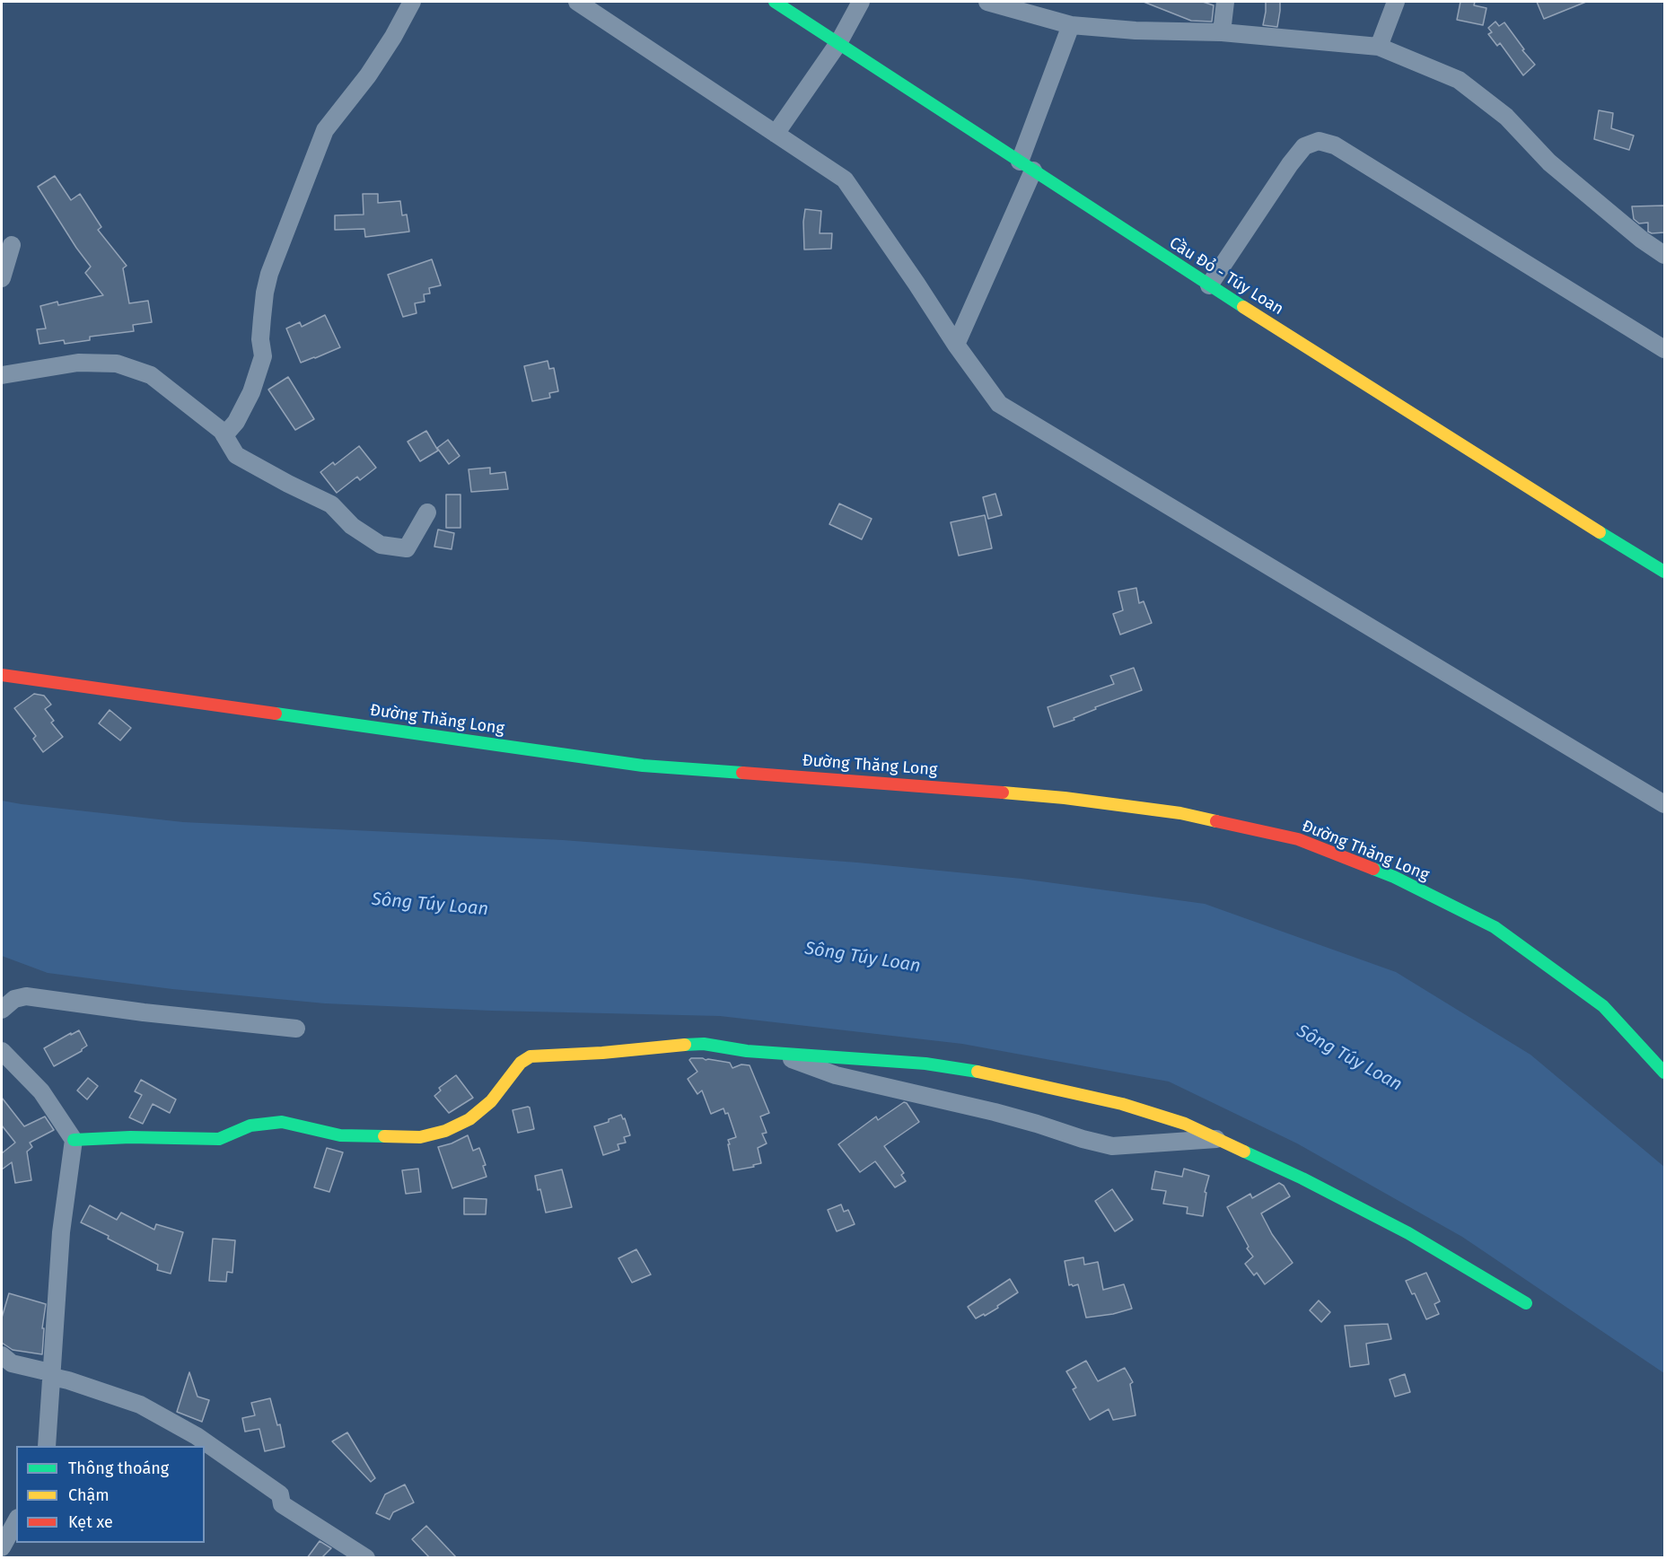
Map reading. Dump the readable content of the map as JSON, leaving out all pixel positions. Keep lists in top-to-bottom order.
{
  "streets": {
    "street": ["Cầu Đỏ - Túy Loan", "Đường Thăng Long"]
  },
  "water": ["Sông Túy Loan"],
  "legend": ["Thông thoáng", "Chậm", "Kẹt xe"]
}
